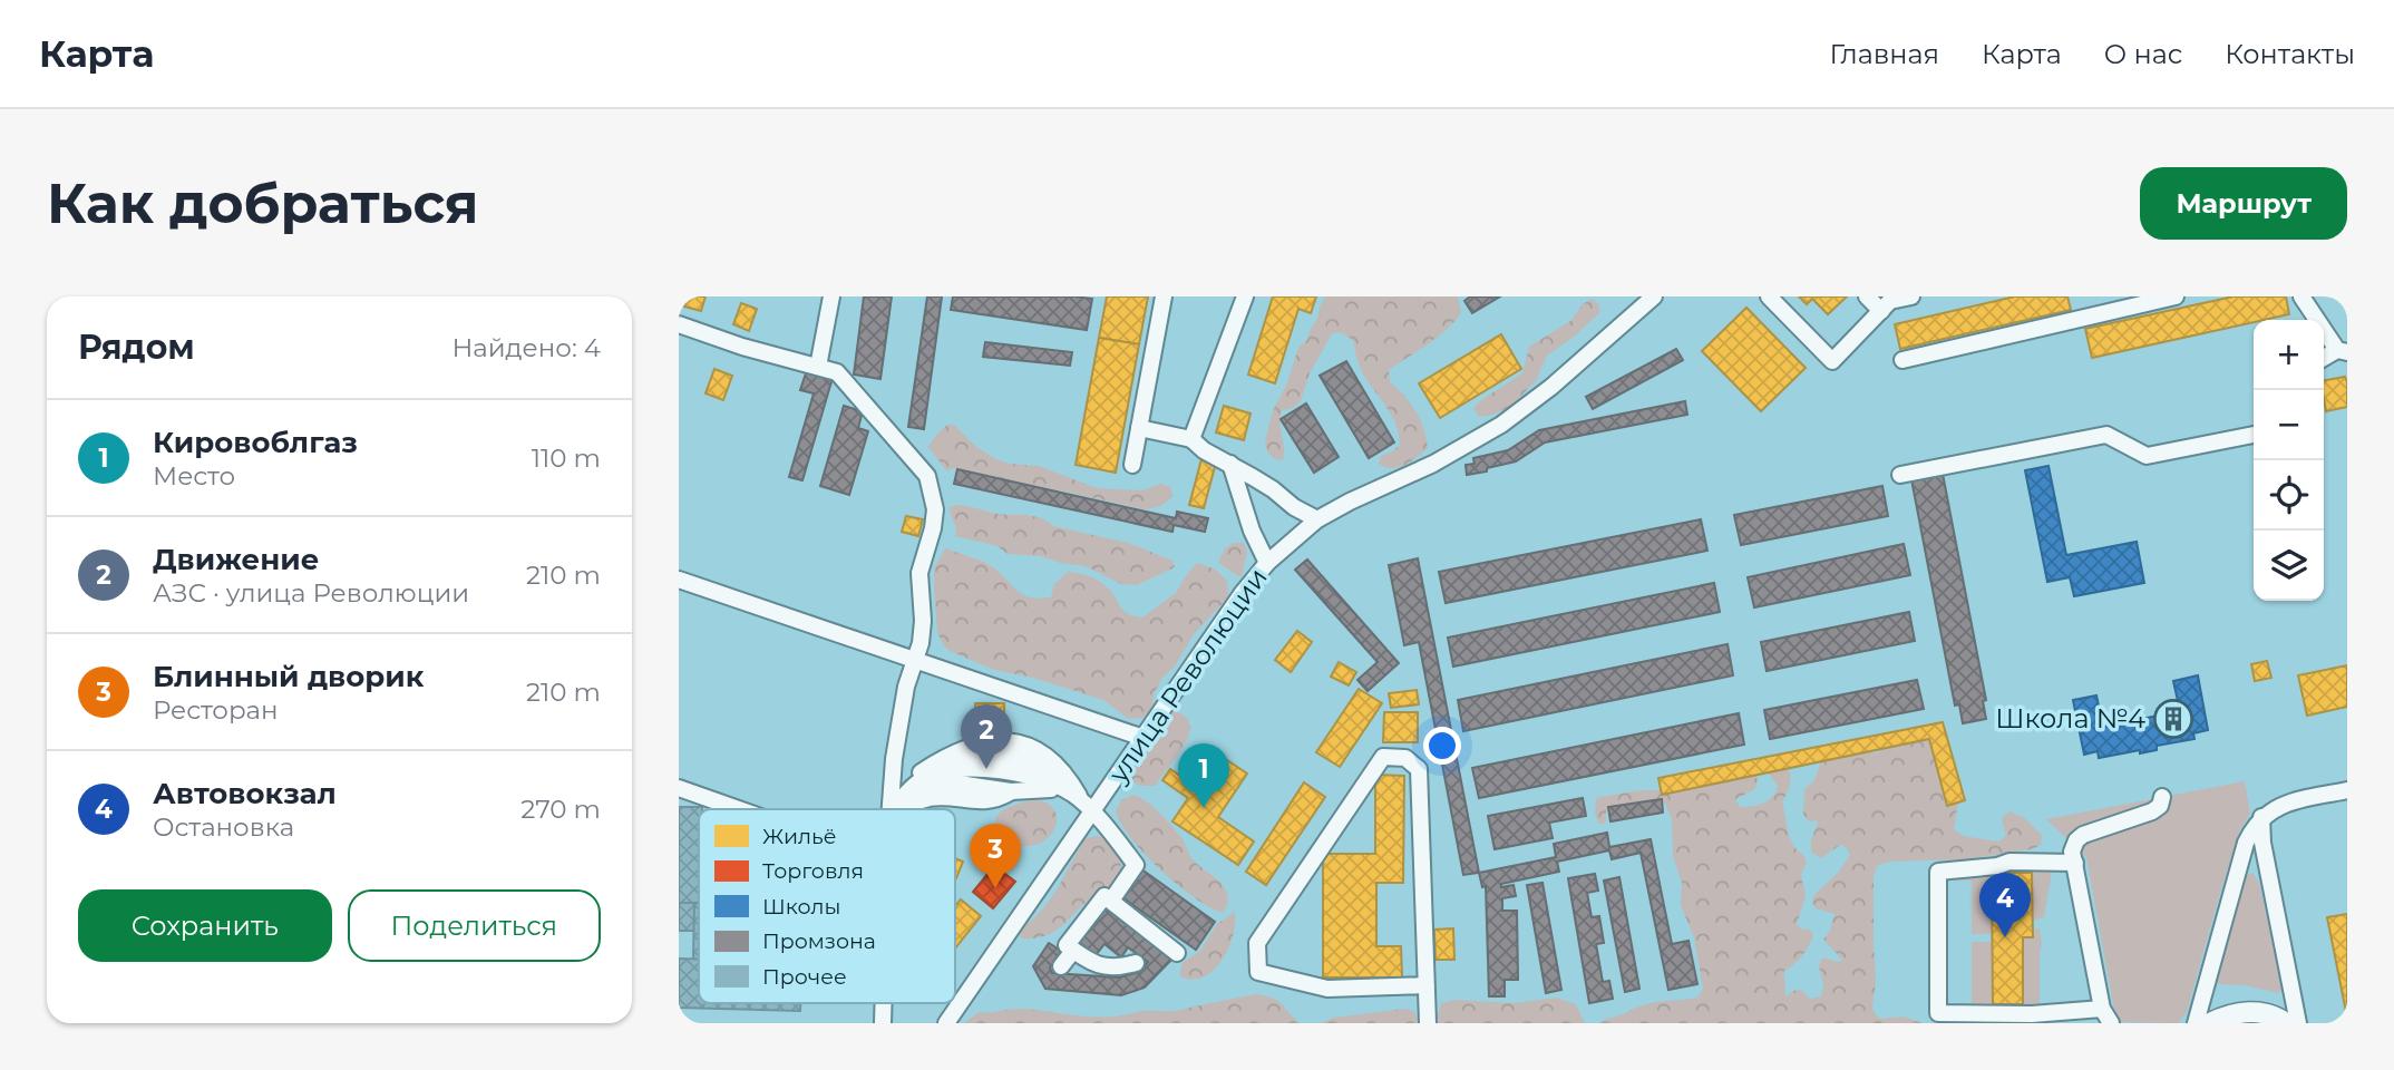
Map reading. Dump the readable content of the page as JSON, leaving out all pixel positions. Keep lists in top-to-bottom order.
{
  "streets": {
    "street": ["улица Революции"]
  },
  "places": {
    "building": ["Школа №4"]
  },
  "legend": [
    "Жильё",
    "Торговля",
    "Школы",
    "Промзона",
    "Прочее"
  ],
  "page": {
    "header": "Карта",
    "nav": [
      "Главная",
      "Карта",
      "О нас",
      "Контакты"
    ],
    "buttons": [
      "Маршрут",
      ["Сохранить", "Поделиться"]
    ],
    "title": "Как добраться",
    "heading": ["Рядом", "Найдено: 4"],
    "map_buttons": ["+", "−"],
    "list": [
      {
        "mark": "1",
        "name": "Кировоблгаз",
        "note": "Место",
        "value": "110 m"
      },
      {
        "mark": "2",
        "name": "Движение",
        "note": "АЗС · улица Революции",
        "value": "210 m"
      },
      {
        "mark": "3",
        "name": "Блинный дворик",
        "note": "Ресторан",
        "value": "210 m"
      },
      {
        "mark": "4",
        "name": "Автовокзал",
        "note": "Остановка",
        "value": "270 m"
      }
    ],
    "pins": [
      "2",
      "1",
      "3",
      "4"
    ]
  }
}
